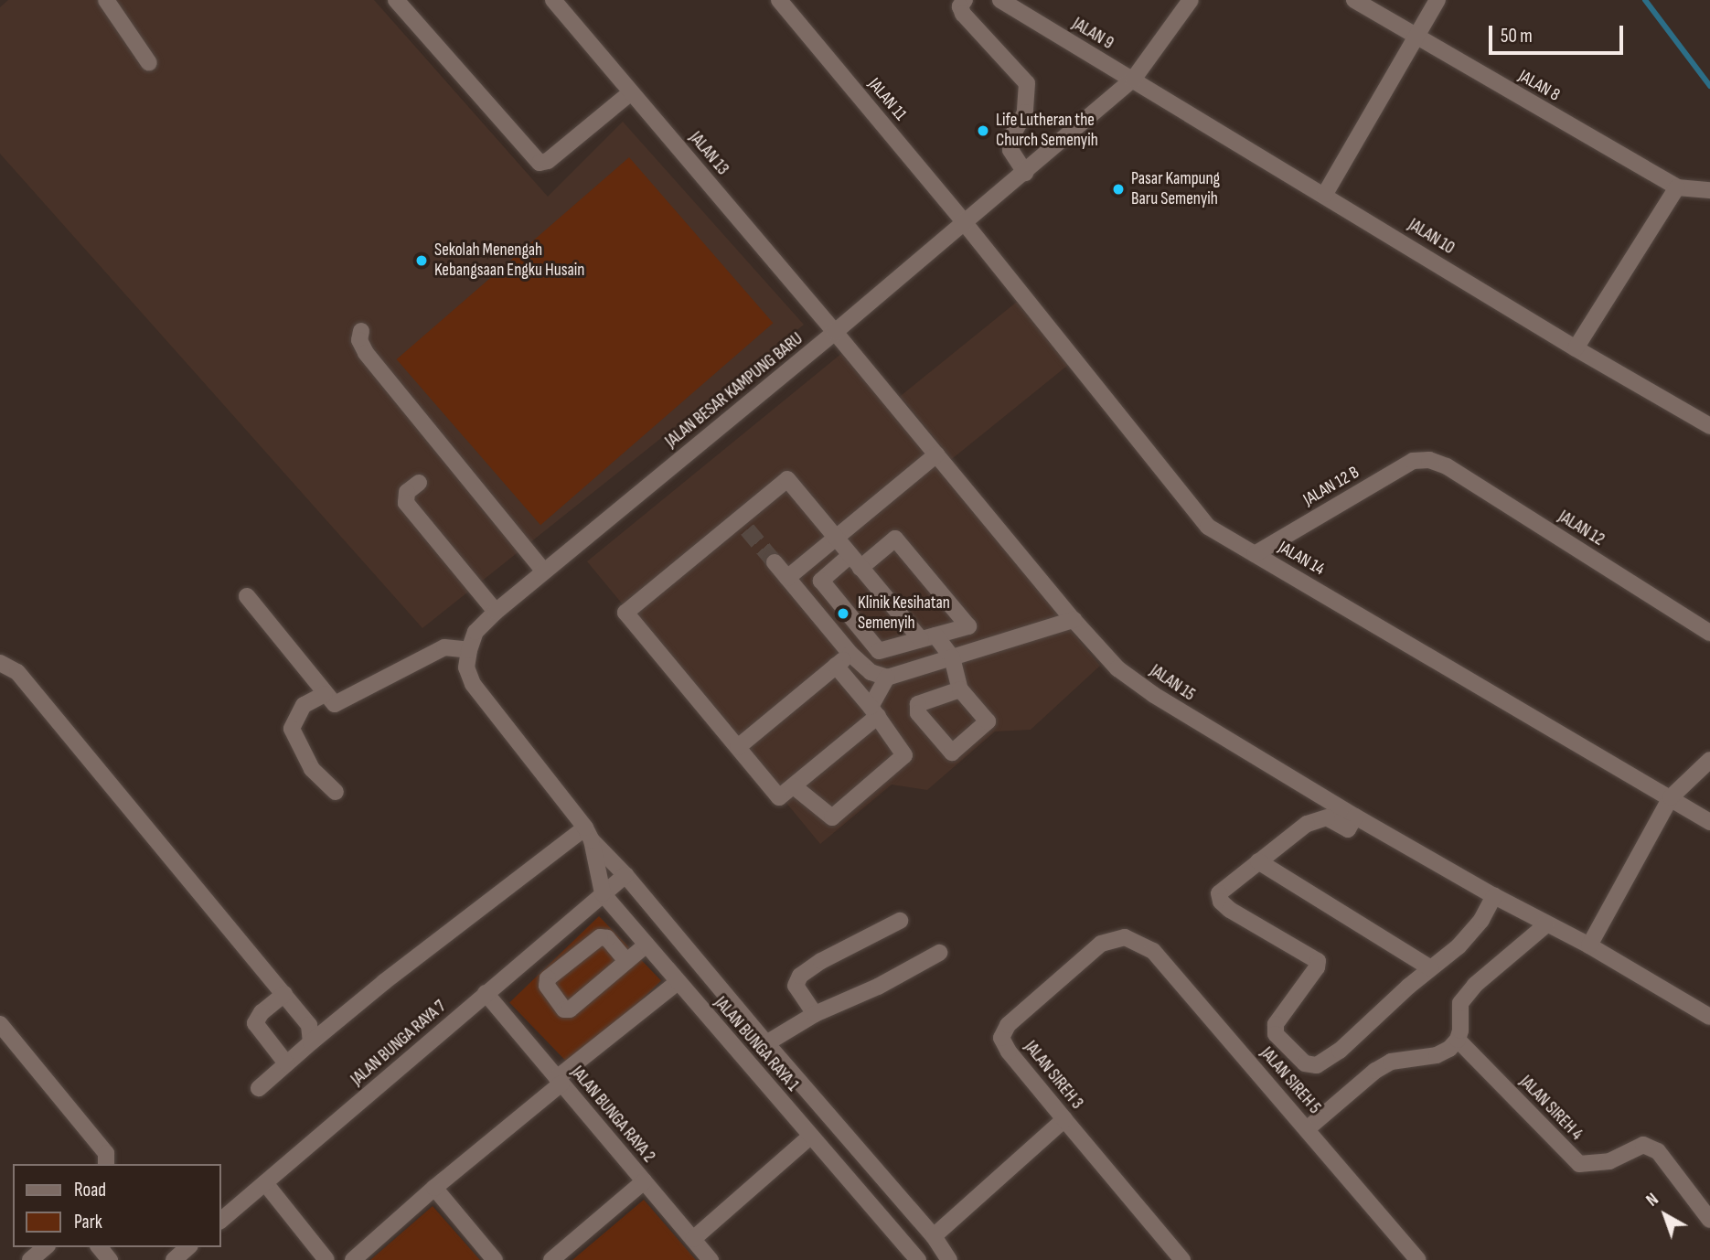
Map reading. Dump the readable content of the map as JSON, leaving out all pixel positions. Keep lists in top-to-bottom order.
{
  "streets": {
    "street": [
      "JALAN 9",
      "JALAN 8",
      "JALAN 11",
      "JALAN 13",
      "JALAN 10",
      "JALAN BESAR KAMPUNG BARU",
      "JALAN 12 B",
      "JALAN 12",
      "JALAN 14",
      "JALAN 15",
      "JALAN BUNGA RAYA 7",
      "JALAN BUNGA RAYA 1",
      "JALAN SIREH 3",
      "JALAN SIREH 5",
      "JALAN SIREH 4",
      "JALAN BUNGA RAYA 2"
    ]
  },
  "crossings": [
    ["JALAN 9", "JALAN 10"],
    ["JALAN 9", "JALAN BESAR KAMPUNG BARU"],
    ["JALAN 11", "JALAN BESAR KAMPUNG BARU"],
    ["JALAN 11", "JALAN 14"],
    ["JALAN 13", "JALAN BESAR KAMPUNG BARU"],
    ["JALAN 13", "JALAN 15"],
    ["JALAN 10", "JALAN BESAR KAMPUNG BARU"],
    ["JALAN BESAR KAMPUNG BARU", "JALAN 14"],
    ["JALAN BESAR KAMPUNG BARU", "JALAN 15"],
    ["JALAN 12 B", "JALAN 12"],
    ["JALAN 12 B", "JALAN 14"],
    ["JALAN BUNGA RAYA 7", "JALAN BUNGA RAYA 1"],
    ["JALAN BUNGA RAYA 7", "JALAN BUNGA RAYA 2"],
    ["JALAN SIREH 3", "JALAN SIREH 5"]
  ],
  "places": [
    "Life Lutheran the Church Semenyih",
    "Pasar Kampung Baru Semenyih",
    "Sekolah Menengah Kebangsaan Engku Husain",
    "Klinik Kesihatan Semenyih"
  ],
  "legend": ["Road", "Park"],
  "scale_bar": "50 m",
  "north": "top left"
}
